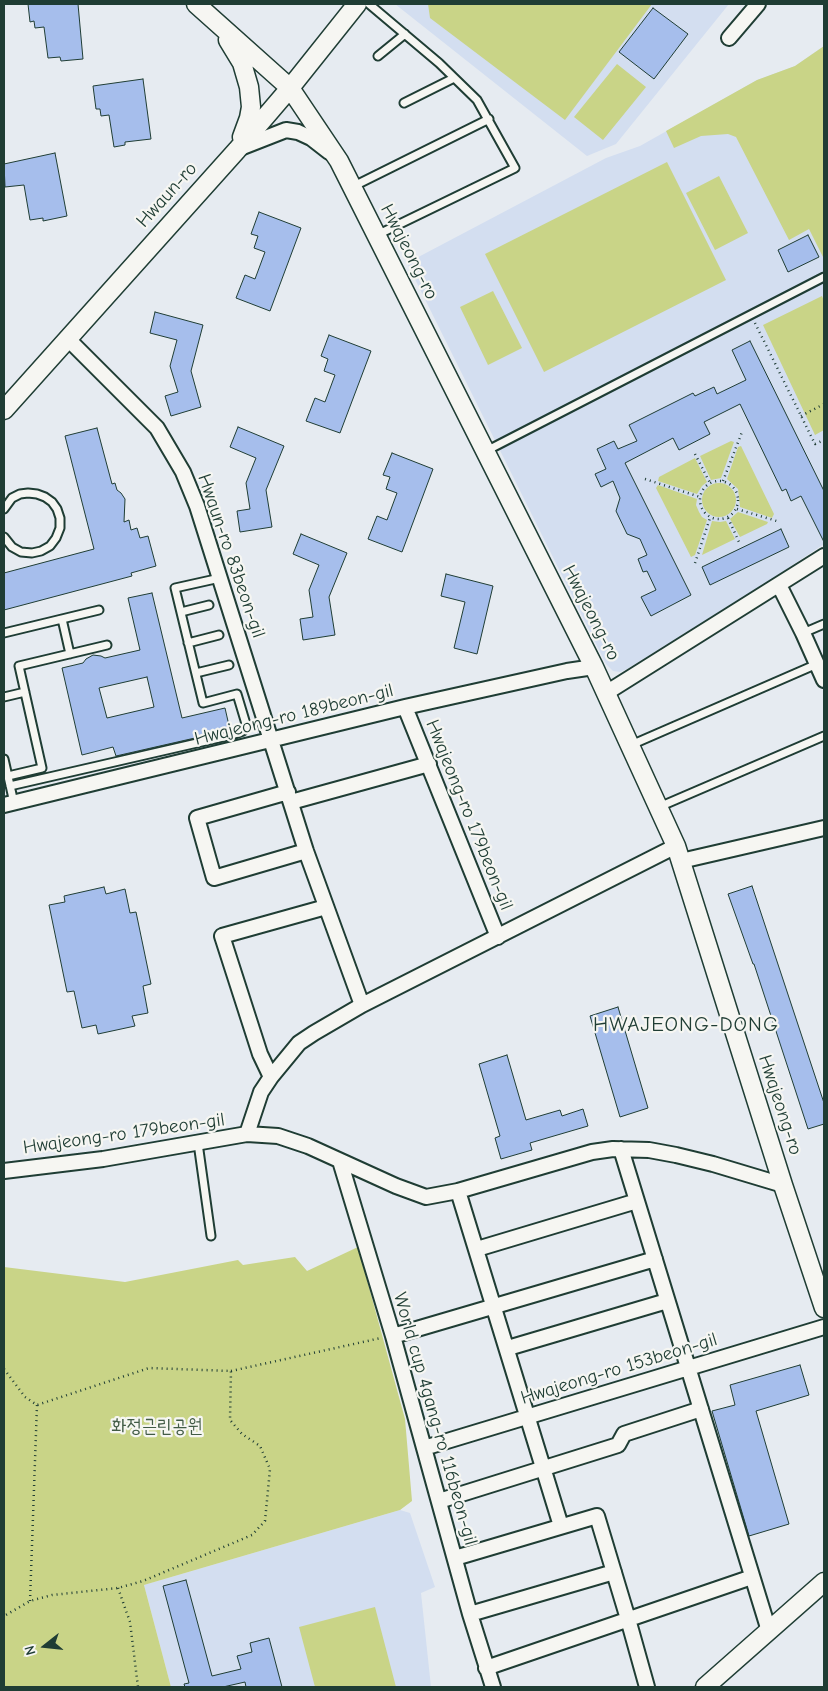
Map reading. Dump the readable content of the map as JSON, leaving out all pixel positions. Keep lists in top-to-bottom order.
{
  "streets": {
    "street": [
      "Hwaun-ro",
      "Hwajeong-ro",
      "Hwaun-ro 83beon-gil",
      "Hwajeong-ro 189beon-gil",
      "Hwajeong-ro 179beon-gil",
      "Hwajeong-ro 153beon-gil",
      "World cup 4gang-ro 116beon-gil"
    ]
  },
  "crossings": [
    ["Hwaun-ro", "Hwajeong-ro"],
    ["Hwaun-ro", "Hwaun-ro 83beon-gil"],
    ["Hwajeong-ro", "Hwajeong-ro 189beon-gil"],
    ["Hwajeong-ro", "Hwajeong-ro 179beon-gil"],
    ["Hwaun-ro 83beon-gil", "Hwajeong-ro 189beon-gil"],
    ["Hwaun-ro 83beon-gil", "Hwajeong-ro 179beon-gil"],
    ["Hwajeong-ro 189beon-gil", "Hwajeong-ro 179beon-gil"],
    ["Hwajeong-ro 153beon-gil", "World cup 4gang-ro 116beon-gil"]
  ],
  "districts": ["HWAJEONG-DONG"],
  "parks": ["화정근린공원"],
  "north": "left"
}
